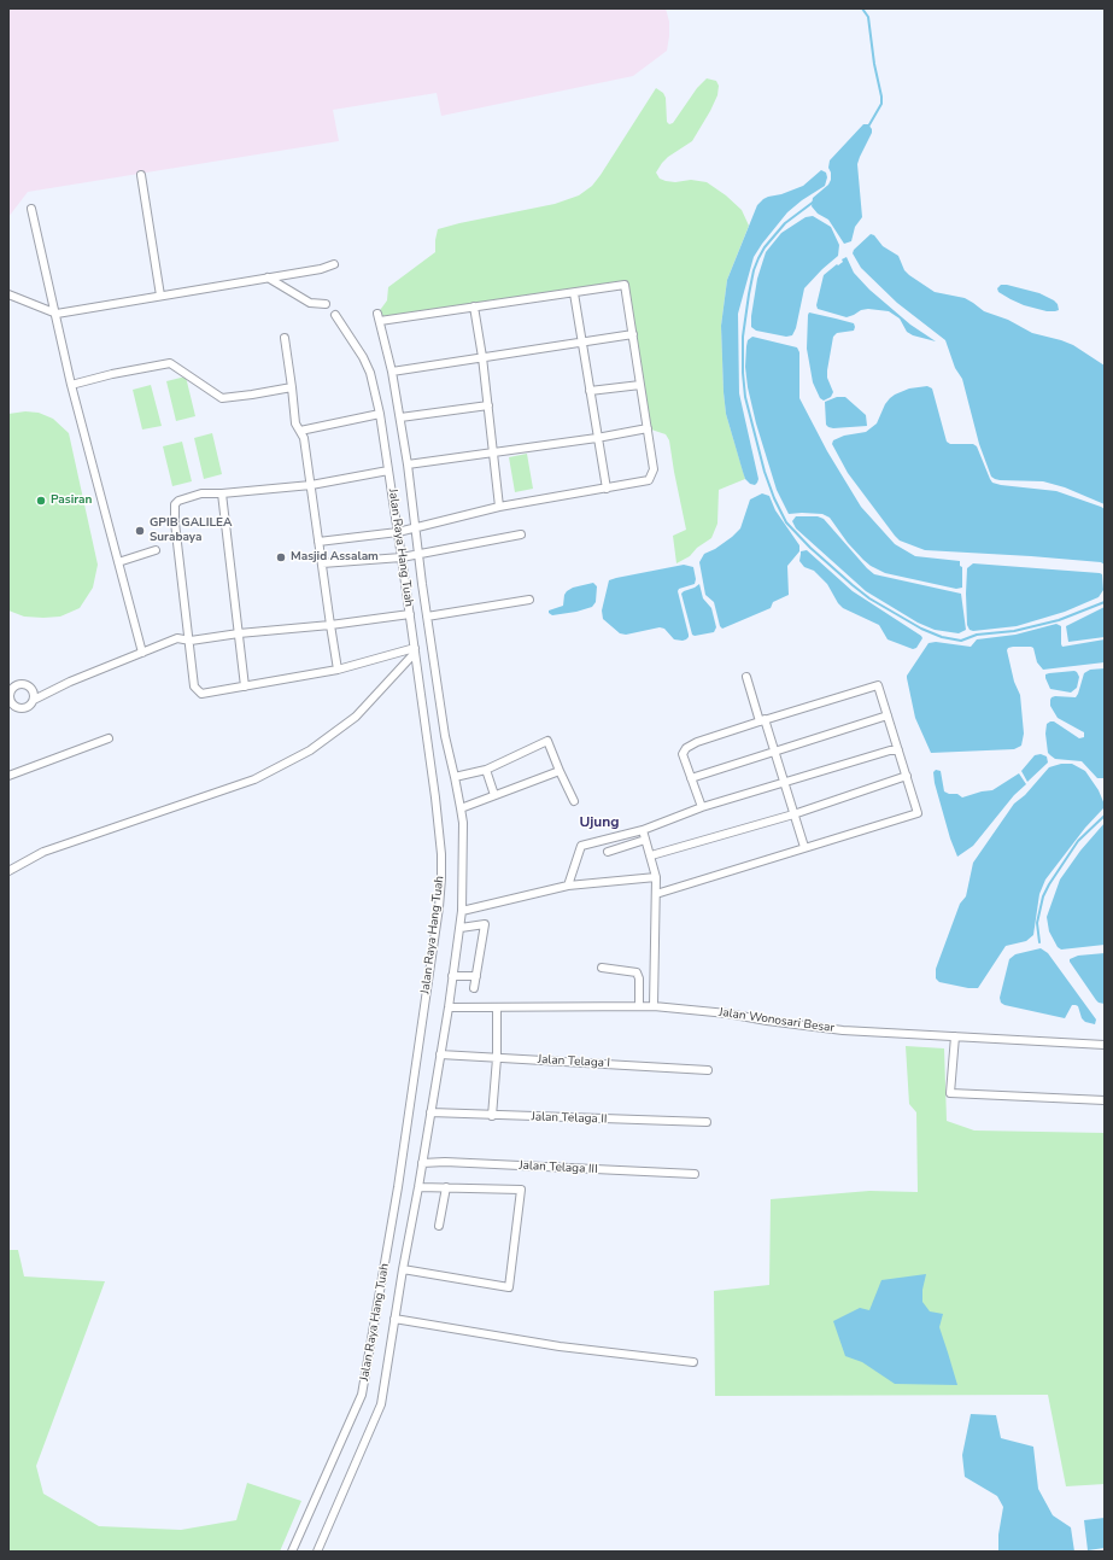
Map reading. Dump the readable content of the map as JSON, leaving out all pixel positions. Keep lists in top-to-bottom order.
{
  "streets": {
    "street": [
      "Jalan Raya Hang Tuah",
      "Jalan Wonosari Besar",
      "Jalan Telaga I",
      "Jalan Telaga II",
      "Jalan Telaga III"
    ]
  },
  "crossings": [
    ["Jalan Raya Hang Tuah", "Jalan Wonosari Besar"],
    ["Jalan Raya Hang Tuah", "Jalan Telaga I"],
    ["Jalan Raya Hang Tuah", "Jalan Telaga II"],
    ["Jalan Raya Hang Tuah", "Jalan Telaga III"]
  ],
  "districts": ["Ujung"],
  "places": ["Pasiran", "GPIB GALILEA Surabaya", "Masjid Assalam"]
}
